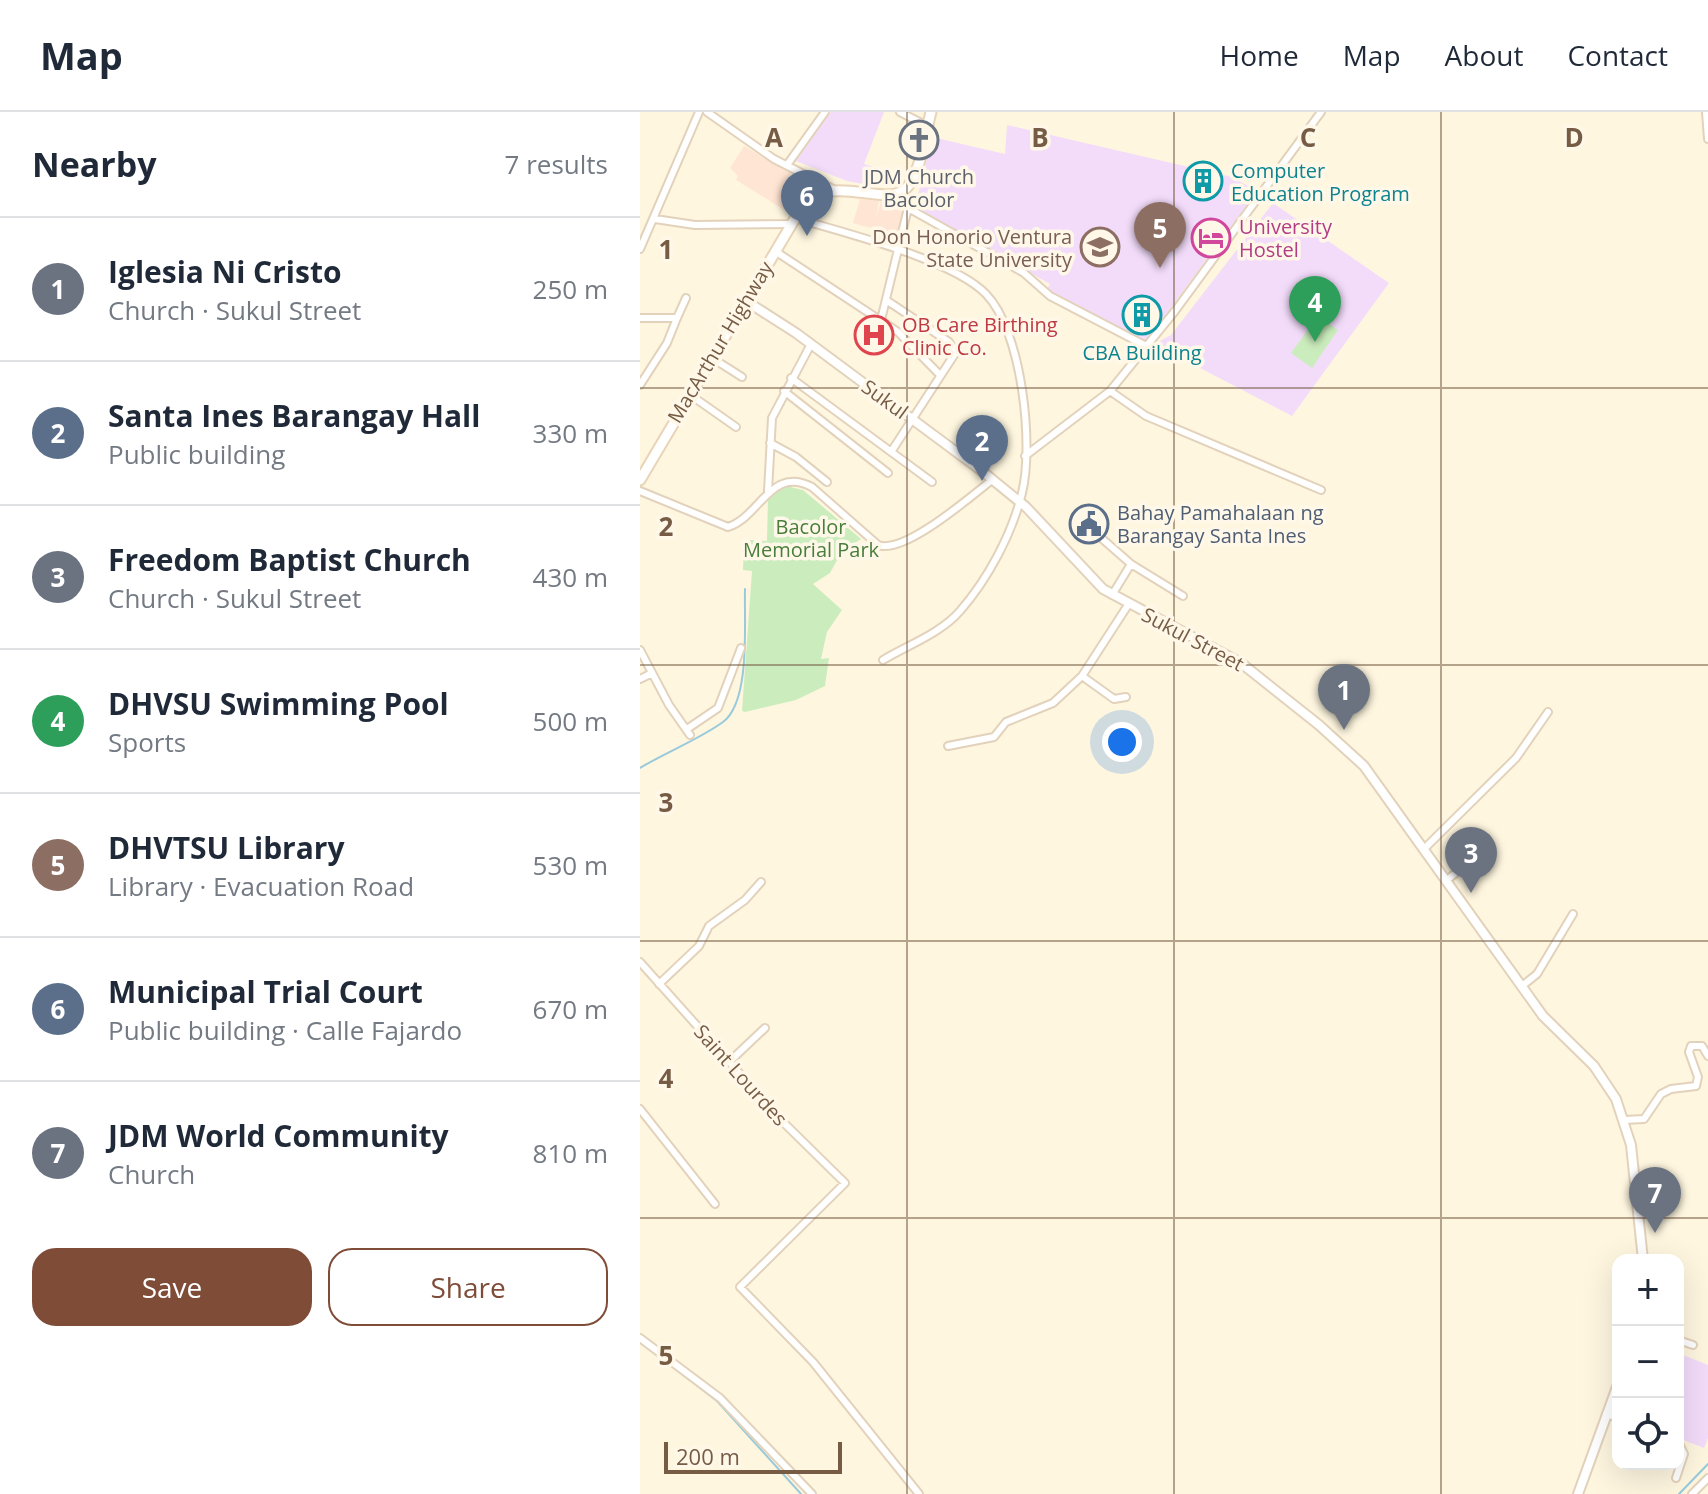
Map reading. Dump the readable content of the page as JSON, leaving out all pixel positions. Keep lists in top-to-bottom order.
{
  "streets": {
    "main road": ["MacArthur Highway"],
    "street": ["Sukul", "Sukul Street", "Saint Lourdes"]
  },
  "crossings": [
    ["MacArthur Highway", "Sukul"],
    ["Sukul", "Sukul Street"]
  ],
  "parks": ["Bacolor Memorial Park"],
  "places": {
    "church": ["JDM Church Bacolor"],
    "building": ["Computer Education Program", "CBA Building"],
    "hotel": ["University Hostel"],
    "school or university": ["Don Honorio Ventura State University"],
    "hospital": ["OB Care Birthing Clinic Co."],
    "public building": ["Bahay Pamahalaan ng Barangay Santa Ines"]
  },
  "scale_bar": "200 m",
  "page": {
    "header": "Map",
    "nav": [
      "Home",
      "Map",
      "About",
      "Contact"
    ],
    "heading": ["Nearby", "7 results"],
    "pins": [
      "6",
      "5",
      "4",
      "2",
      "1",
      "3",
      "7"
    ],
    "list": [
      {
        "mark": "1",
        "name": "Iglesia Ni Cristo",
        "note": "Church · Sukul Street",
        "value": "250 m"
      },
      {
        "mark": "2",
        "name": "Santa Ines Barangay Hall",
        "note": "Public building",
        "value": "330 m"
      },
      {
        "mark": "3",
        "name": "Freedom Baptist Church",
        "note": "Church · Sukul Street",
        "value": "430 m"
      },
      {
        "mark": "4",
        "name": "DHVSU Swimming Pool",
        "note": "Sports",
        "value": "500 m"
      },
      {
        "mark": "5",
        "name": "DHVTSU Library",
        "note": "Library · Evacuation Road",
        "value": "530 m"
      },
      {
        "mark": "6",
        "name": "Municipal Trial Court",
        "note": "Public building · Calle Fajardo",
        "value": "670 m"
      },
      {
        "mark": "7",
        "name": "JDM World Community",
        "note": "Church",
        "value": "810 m"
      }
    ],
    "buttons": ["Save", "Share"],
    "map_buttons": ["+", "−"],
    "scale": "200 m"
  },
  "grid": {
    "columns": [
      "A",
      "B",
      "C",
      "D"
    ],
    "rows": [
      "1",
      "2",
      "3",
      "4",
      "5"
    ]
  }
}
